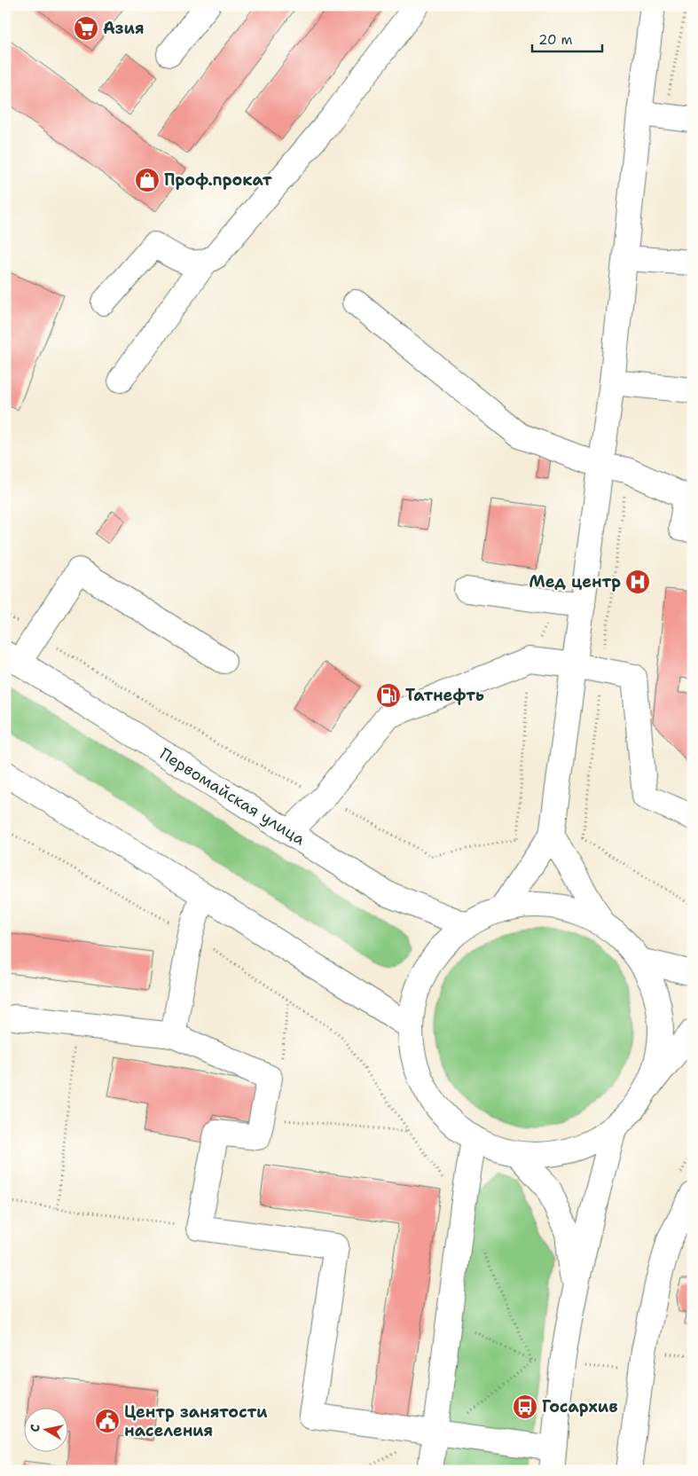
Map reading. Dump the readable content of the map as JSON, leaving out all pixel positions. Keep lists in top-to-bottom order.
{
  "streets": {
    "main road": ["Первомайская улица"]
  },
  "places": {
    "supermarket": ["Азия"],
    "shop": ["Проф.прокат"],
    "hospital": ["Мед центр"],
    "fuel station": ["Татнефть"],
    "bus stop": ["Госархив"],
    "public building": ["Центр занятости населения"]
  },
  "scale_bar": "20 m",
  "north": "left"
}
